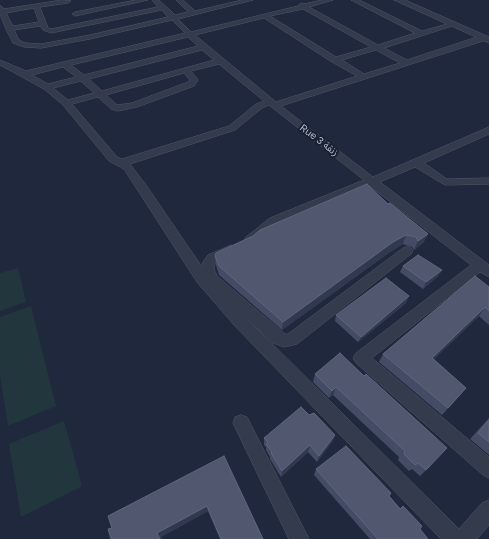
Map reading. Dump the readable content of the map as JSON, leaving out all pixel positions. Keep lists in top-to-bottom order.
{
  "streets": {
    "street": ["Rue 3 زنقة"]
  }
}
